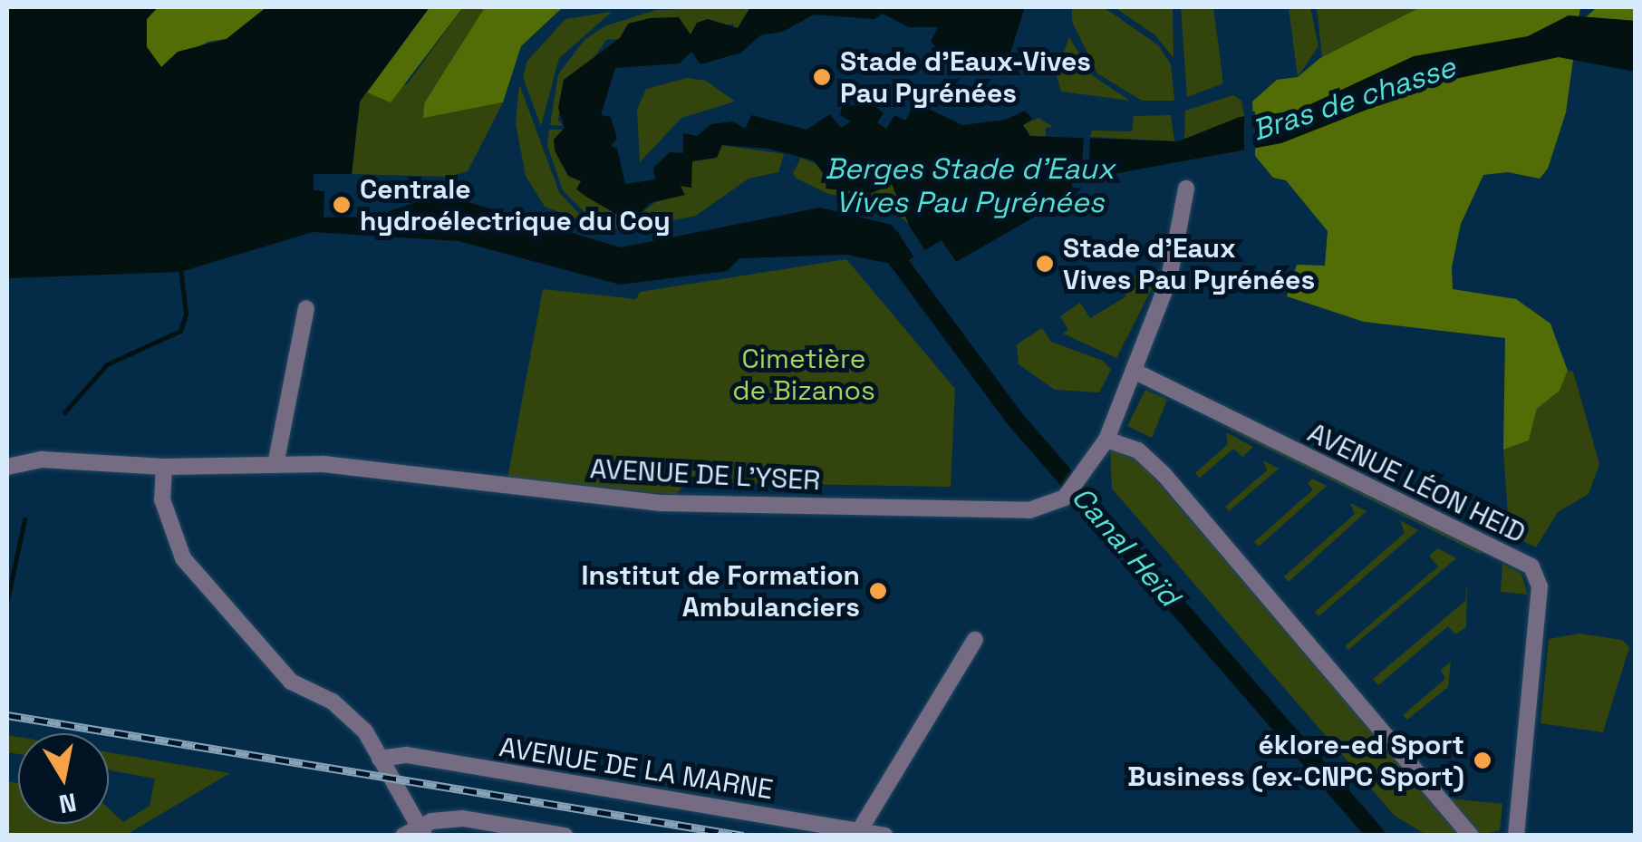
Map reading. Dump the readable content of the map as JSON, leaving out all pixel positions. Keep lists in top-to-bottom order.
{
  "streets": {
    "street": ["AVENUE DE L'YSER", "AVENUE LÉON HEID", "AVENUE DE LA MARNE"]
  },
  "crossings": [
    ["AVENUE DE L'YSER", "AVENUE LÉON HEID"]
  ],
  "water": ["Bras de chasse", "Berges Stade d'Eaux Vives Pau Pyrénées", "Canal Heïd"],
  "parks": ["Cimetière de Bizanos"],
  "places": [
    "Stade d'Eaux-Vives Pau Pyrénées",
    "Centrale hydroélectrique du Coy",
    "Stade d'Eaux Vives Pau Pyrénées",
    "Institut de Formation Ambulanciers",
    "éklore-ed Sport Business (ex-CNPC Sport)"
  ],
  "north": "bottom"
}
